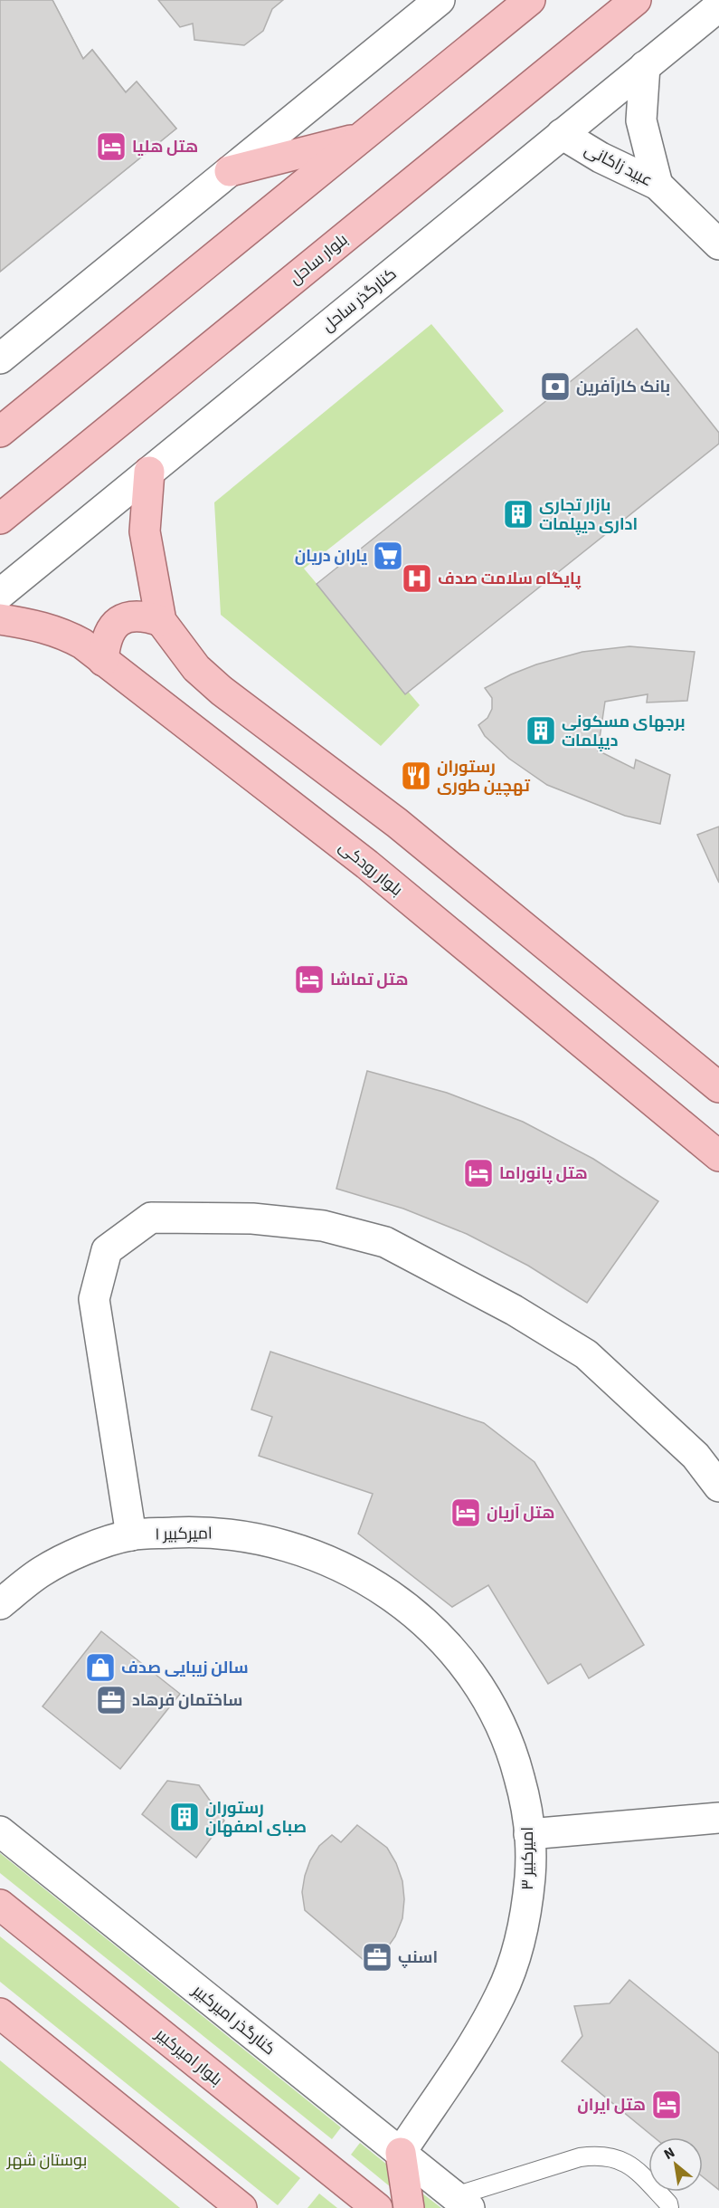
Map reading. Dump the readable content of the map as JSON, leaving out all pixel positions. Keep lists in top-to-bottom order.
{
  "streets": {
    "main road": ["بلوار ساحل", "بلوار رودکی", "بلوار امیرکبیر"],
    "street": [
      "عبید زاکانی",
      "کنارگذر ساحل",
      "امیرکبیر ۱",
      "امیرکبیر ۳",
      "کنارگذر امیرکبیر"
    ]
  },
  "crossings": [
    ["عبید زاکانی", "کنارگذر ساحل"],
    ["امیرکبیر ۱", "امیرکبیر ۳"],
    ["امیرکبیر ۳", "کنارگذر امیرکبیر"]
  ],
  "parks": ["بوستان شهر"],
  "places": {
    "hotel": [
      "هتل هلیا",
      "هتل تماشا",
      "هتل پانوراما",
      "هتل آریان",
      "هتل ایران"
    ],
    "bank": ["بانک کارآفرین"],
    "building": ["بازار تجاری اداری دیپلمات", "برجهای مسکونی دیپلمات", "رستوران صبای اصفهان"],
    "supermarket": ["یاران دریان"],
    "hospital": ["پایگاه سلامت صدف"],
    "restaurant": ["رستوران تهچین طوری"],
    "shop": ["سالن زیبایی صدف"],
    "office": ["ساختمان فرهاد", "اسنپ"]
  },
  "north": "top left"
}
